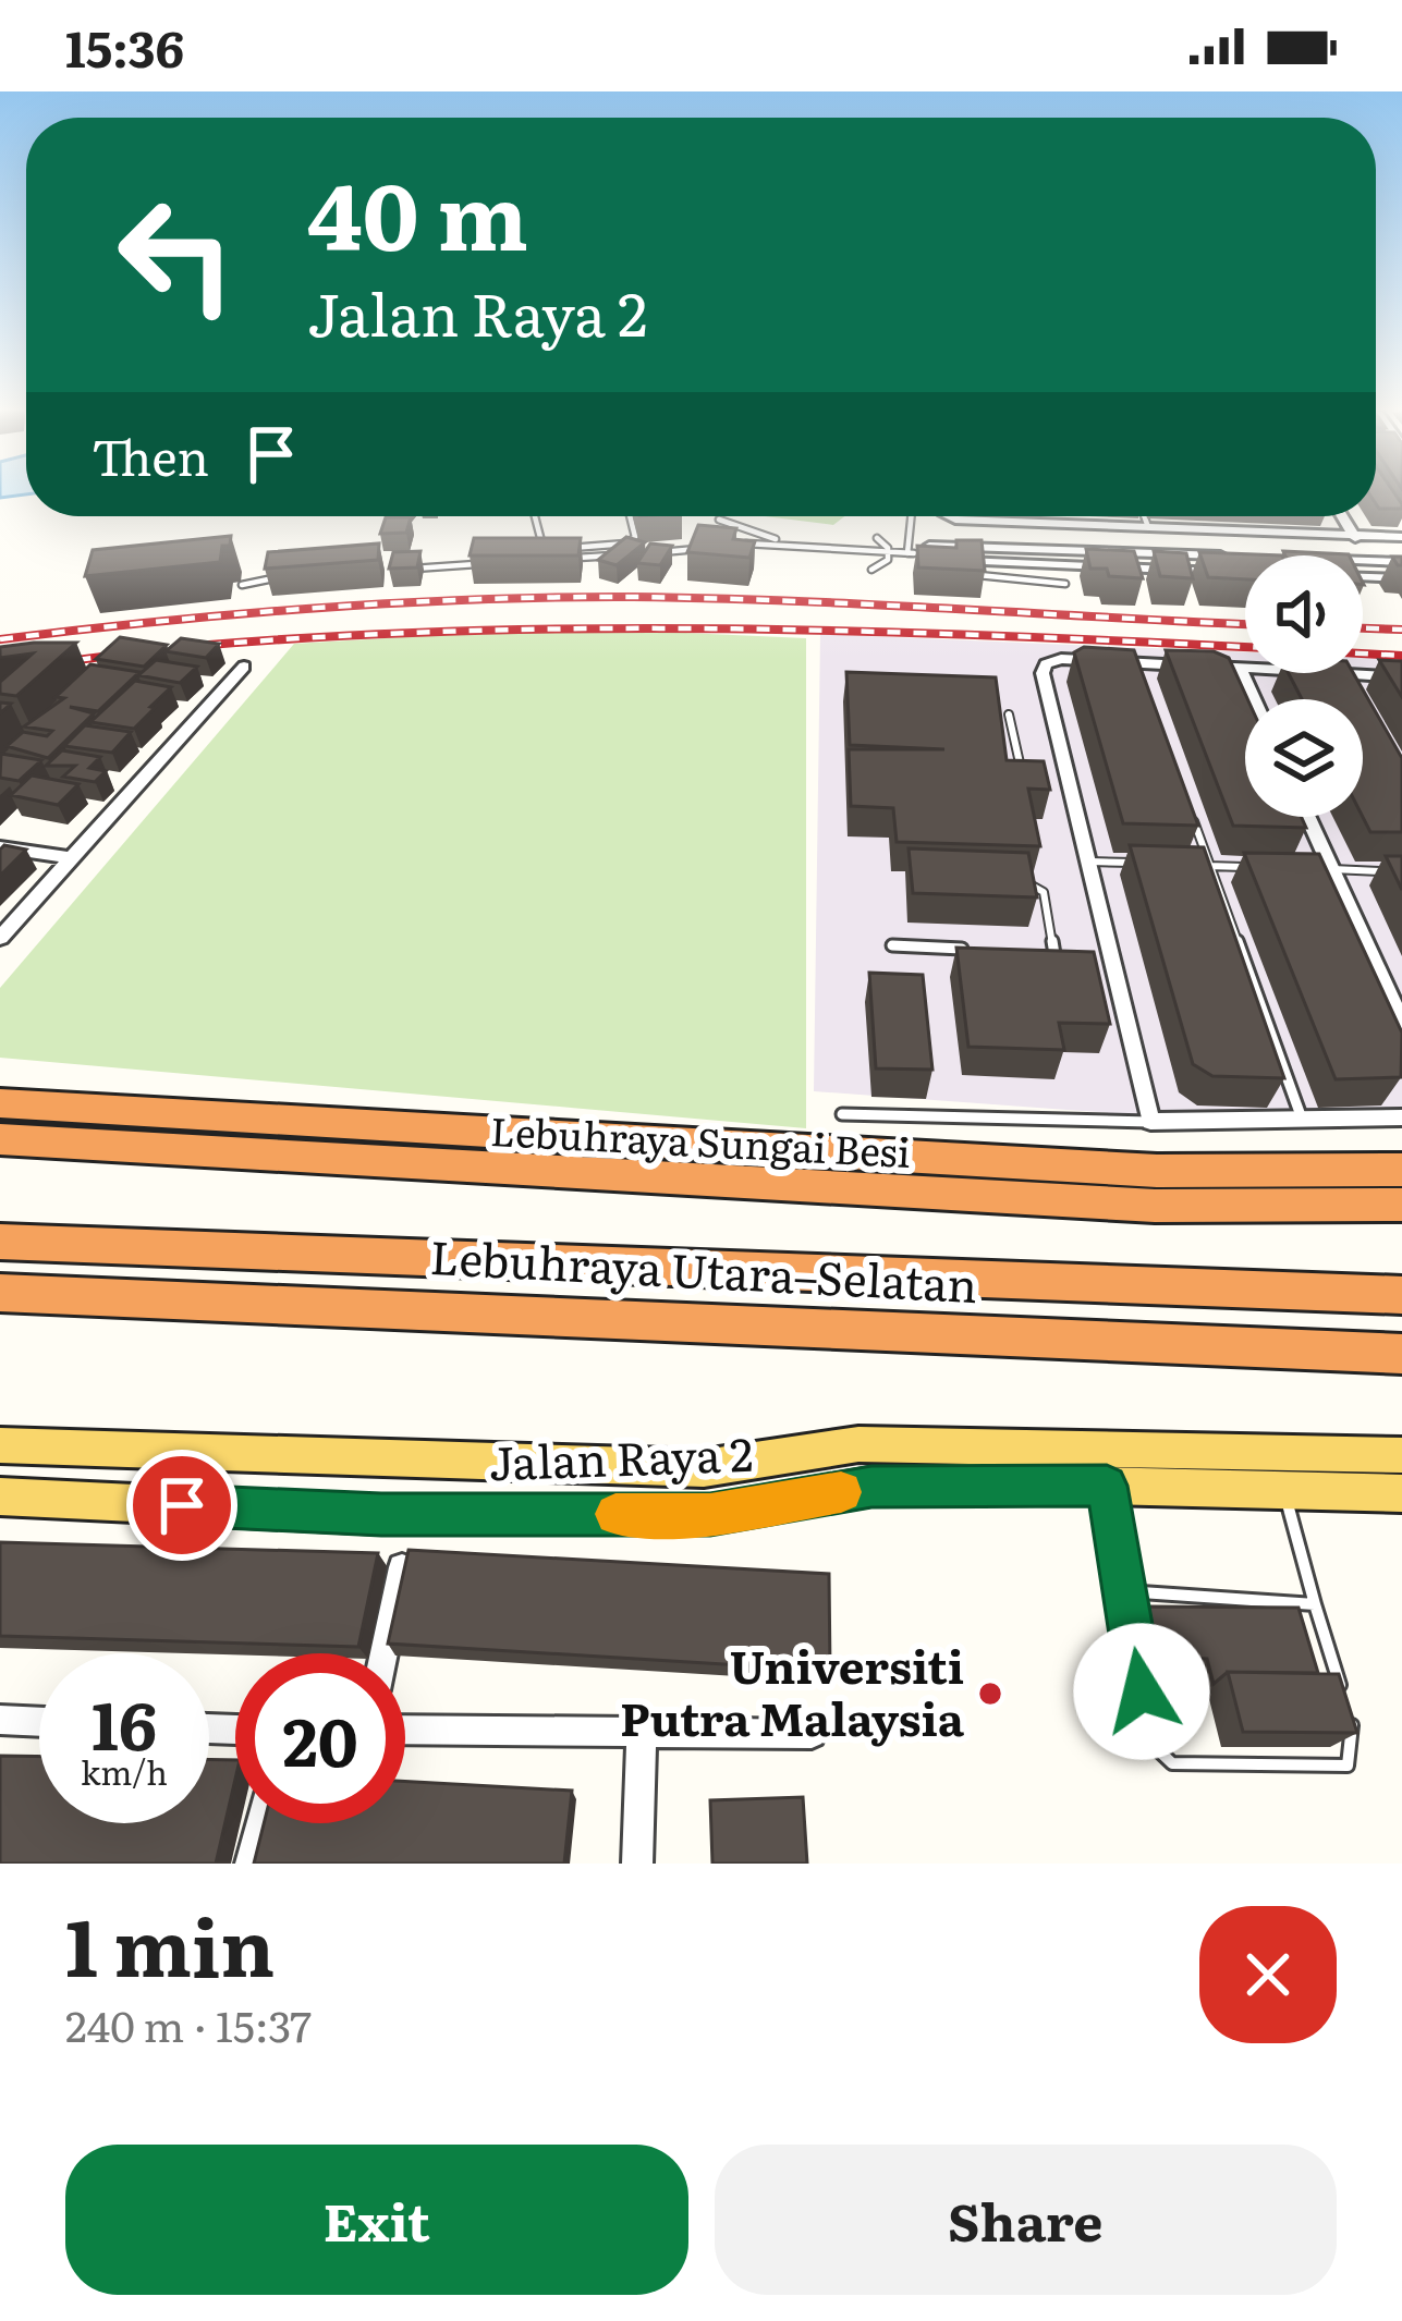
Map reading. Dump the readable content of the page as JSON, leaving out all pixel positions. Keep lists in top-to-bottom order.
{
  "streets": {
    "highway": ["Lebuhraya Sungai Besi", "Lebuhraya Utara–Selatan"],
    "main road": ["Jalan Raya 2"]
  },
  "places": ["Universiti Putra Malaysia"],
  "page": {
    "status": "15:36",
    "turn": ["40 m", "Jalan Raya 2"],
    "then": "Then",
    "speed": "16 km/h",
    "limit": "20",
    "heading": ["1 min", "240 m · 15:37"],
    "buttons": ["Exit", "Share"]
  }
}
